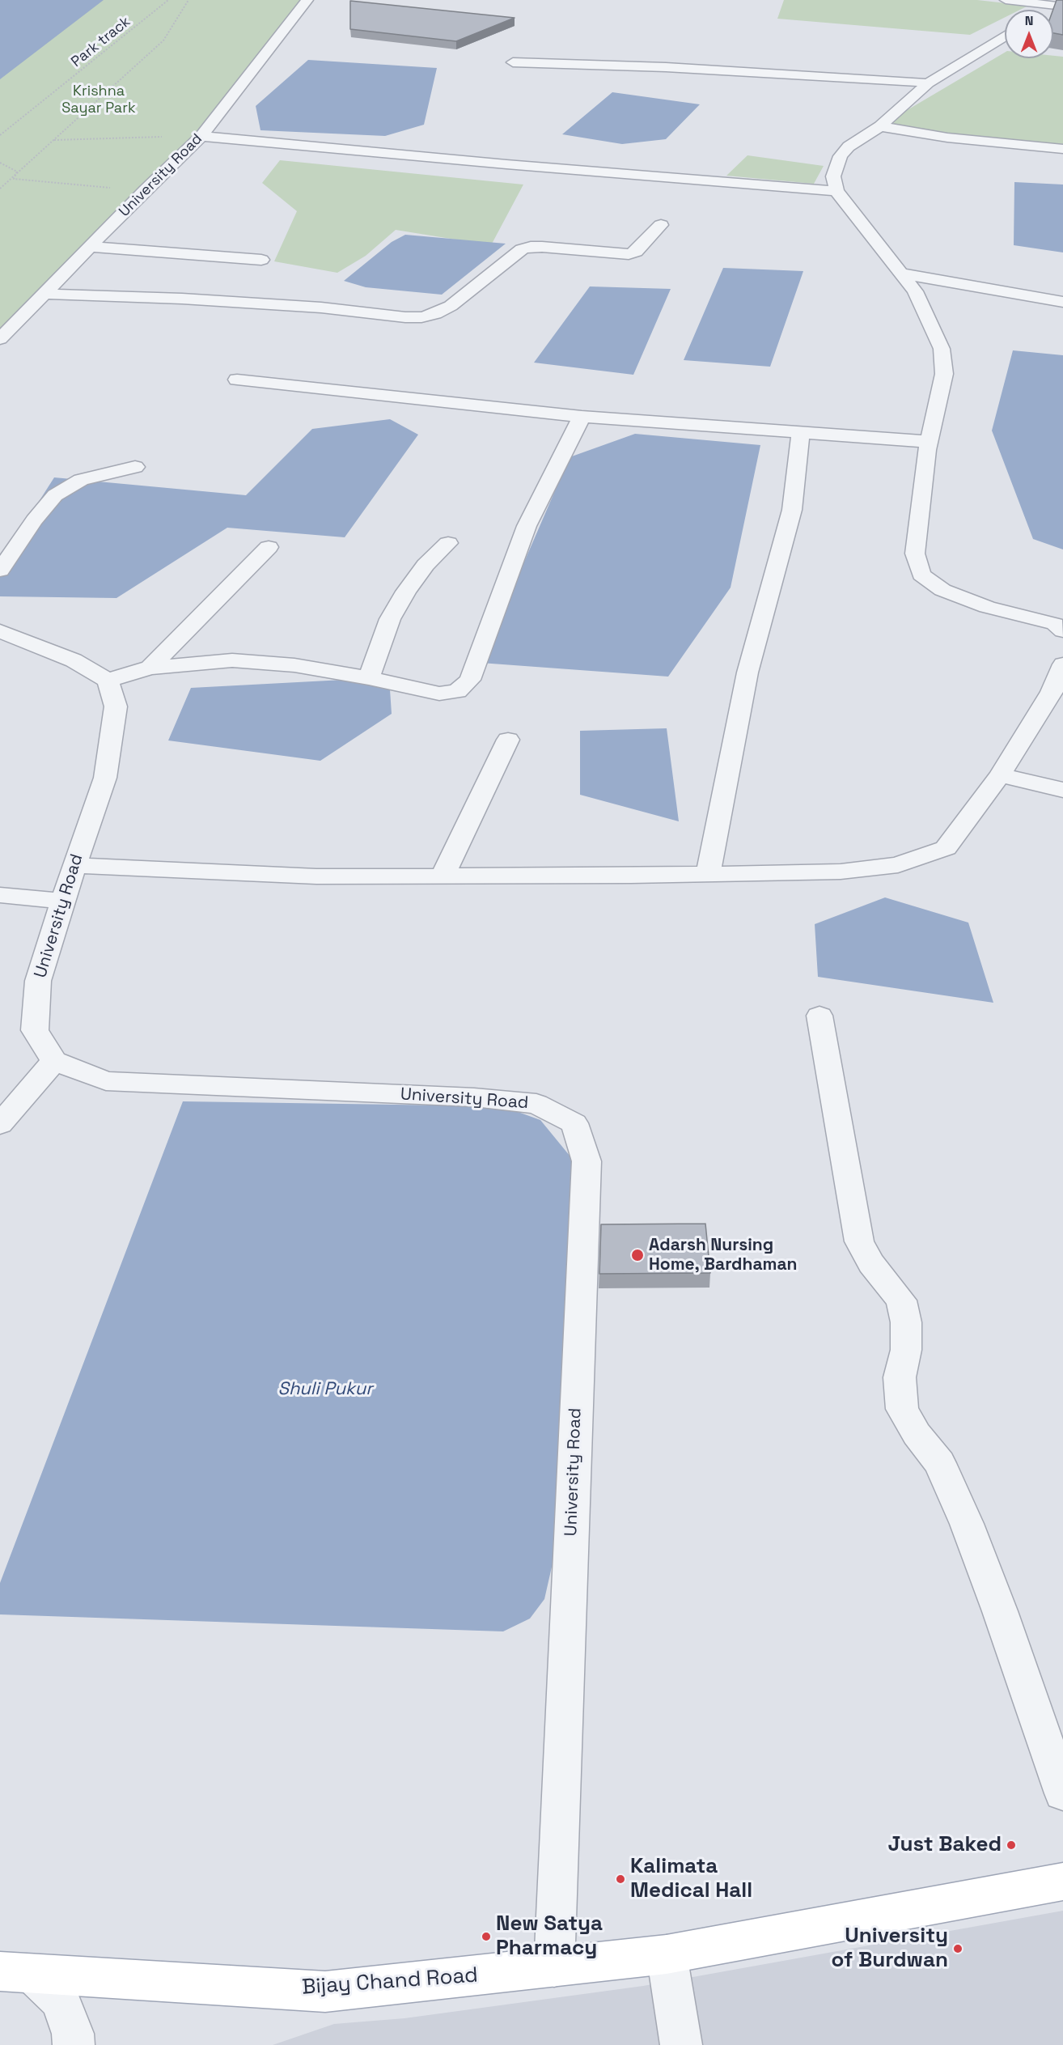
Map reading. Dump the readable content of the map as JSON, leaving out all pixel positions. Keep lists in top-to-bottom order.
{
  "streets": {
    "main road": ["Bijay Chand Road"],
    "street": ["University Road"],
    "path": ["Park track"]
  },
  "crossings": [
    ["University Road", "Bijay Chand Road"]
  ],
  "water": ["Shuli Pukur"],
  "parks": ["Krishna Sayar Park"],
  "places": [
    "Adarsh Nursing Home, Bardhaman",
    "Just Baked",
    "Kalimata Medical Hall",
    "New Satya Pharmacy",
    "University of Burdwan"
  ],
  "north": "top"
}
